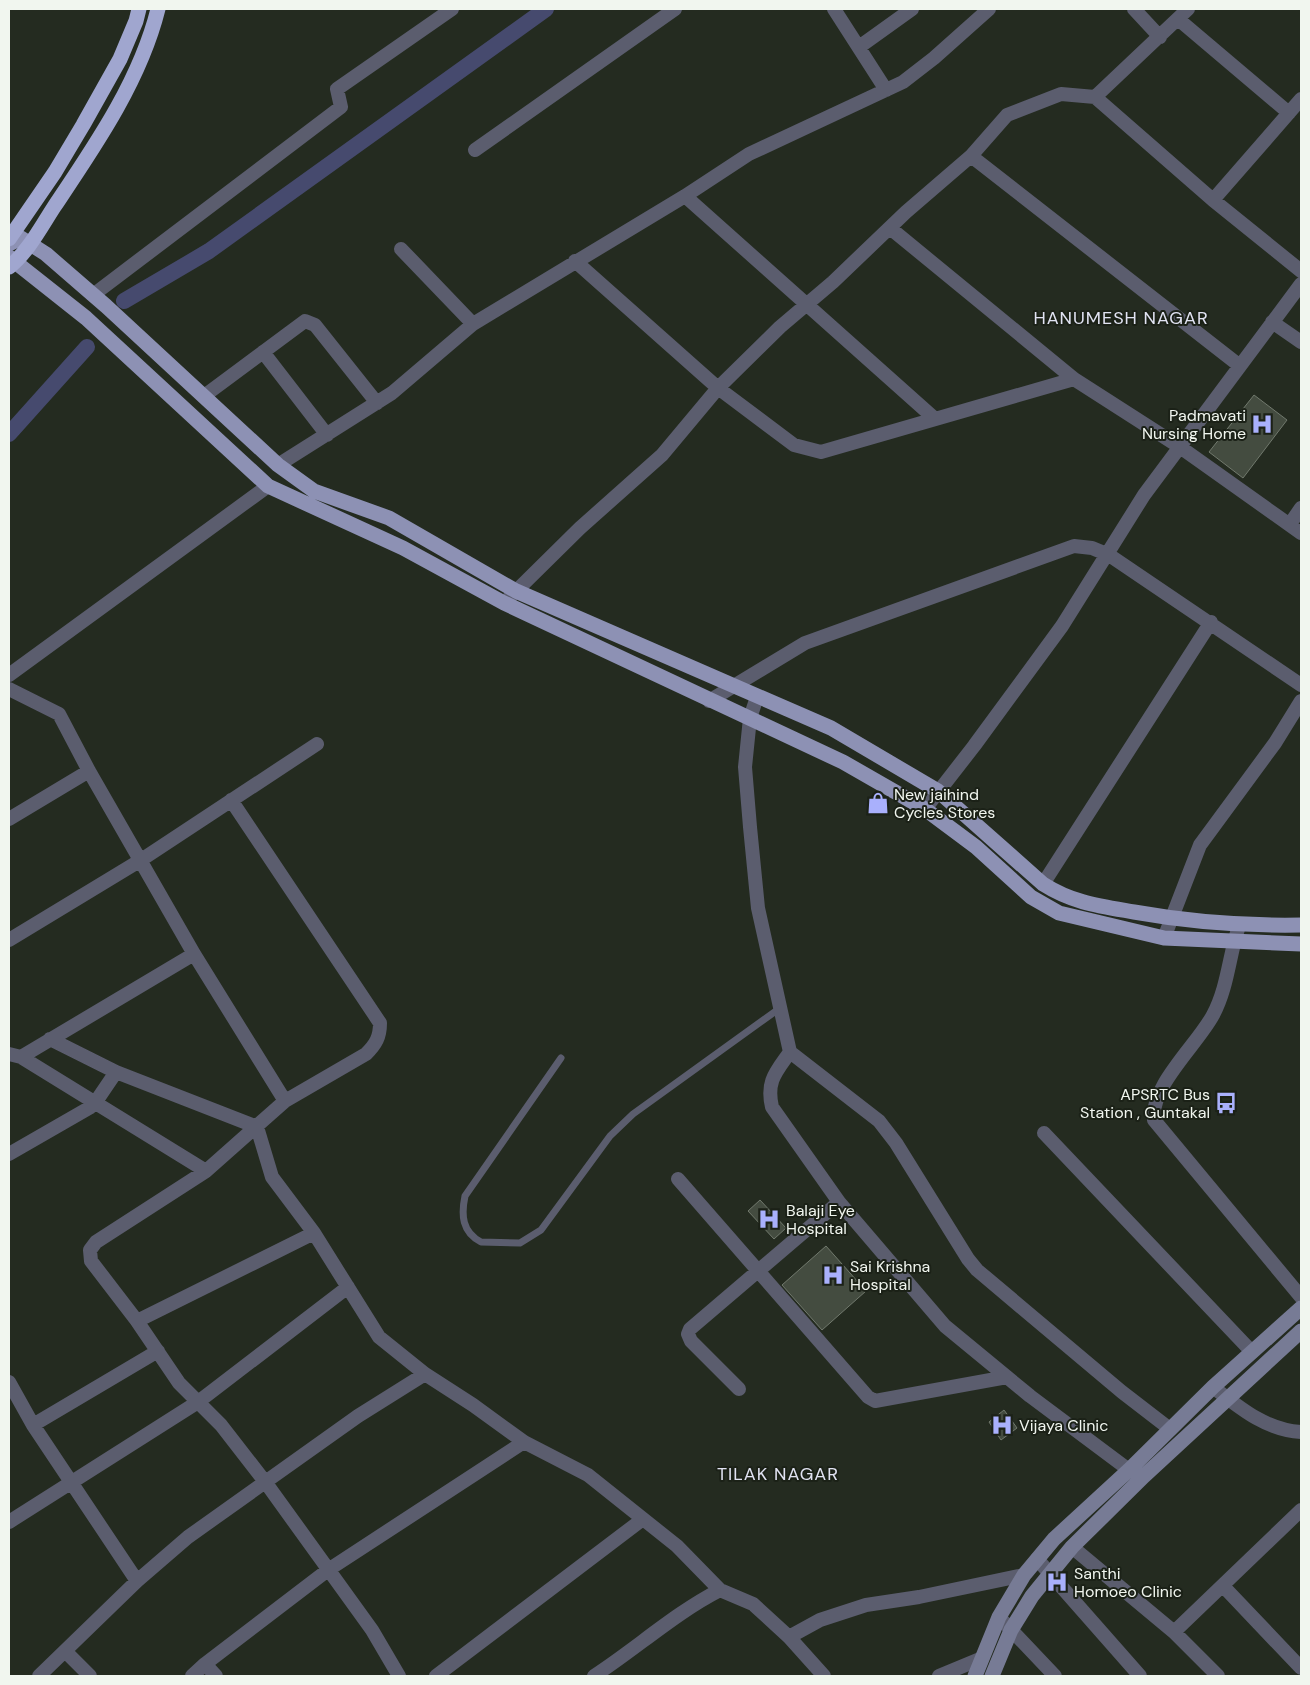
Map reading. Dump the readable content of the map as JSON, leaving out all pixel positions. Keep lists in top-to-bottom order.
{
  "districts": ["HANUMESH NAGAR", "TILAK NAGAR"],
  "places": {
    "hospital": [
      "Padmavati Nursing Home",
      "Balaji Eye Hospital",
      "Sai Krishna Hospital",
      "Vijaya Clinic",
      "Santhi Homoeo Clinic"
    ],
    "shop": ["New jaihind Cycles Stores"],
    "bus stop": ["APSRTC Bus Station , Guntakal"]
  }
}
